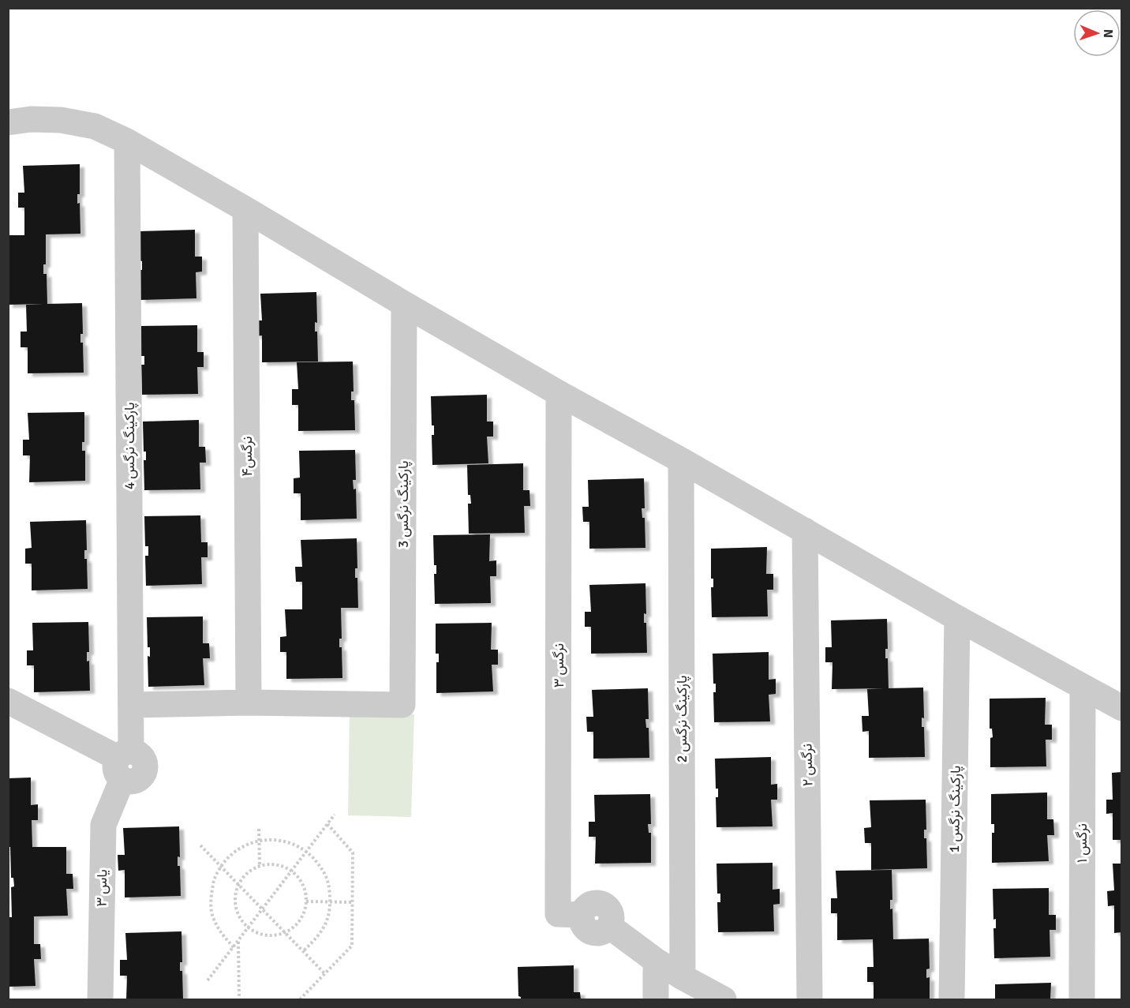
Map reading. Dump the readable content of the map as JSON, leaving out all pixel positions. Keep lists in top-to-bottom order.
{
  "streets": {
    "street": [
      "پارکینگ نرگس 4",
      "نرگس۴",
      "پارکینگ نرگس 3",
      "نرگس ۳",
      "پارکینگ نرگس 2",
      "نرگس ۲",
      "پارکینگ نرگس 1",
      "نرگس ۱",
      "یاس ۳"
    ]
  },
  "crossings": [
    ["پارکینگ نرگس 4", "یاس ۳"],
    ["نرگس۴", "پارکینگ نرگس 3"]
  ],
  "north": "right"
}
